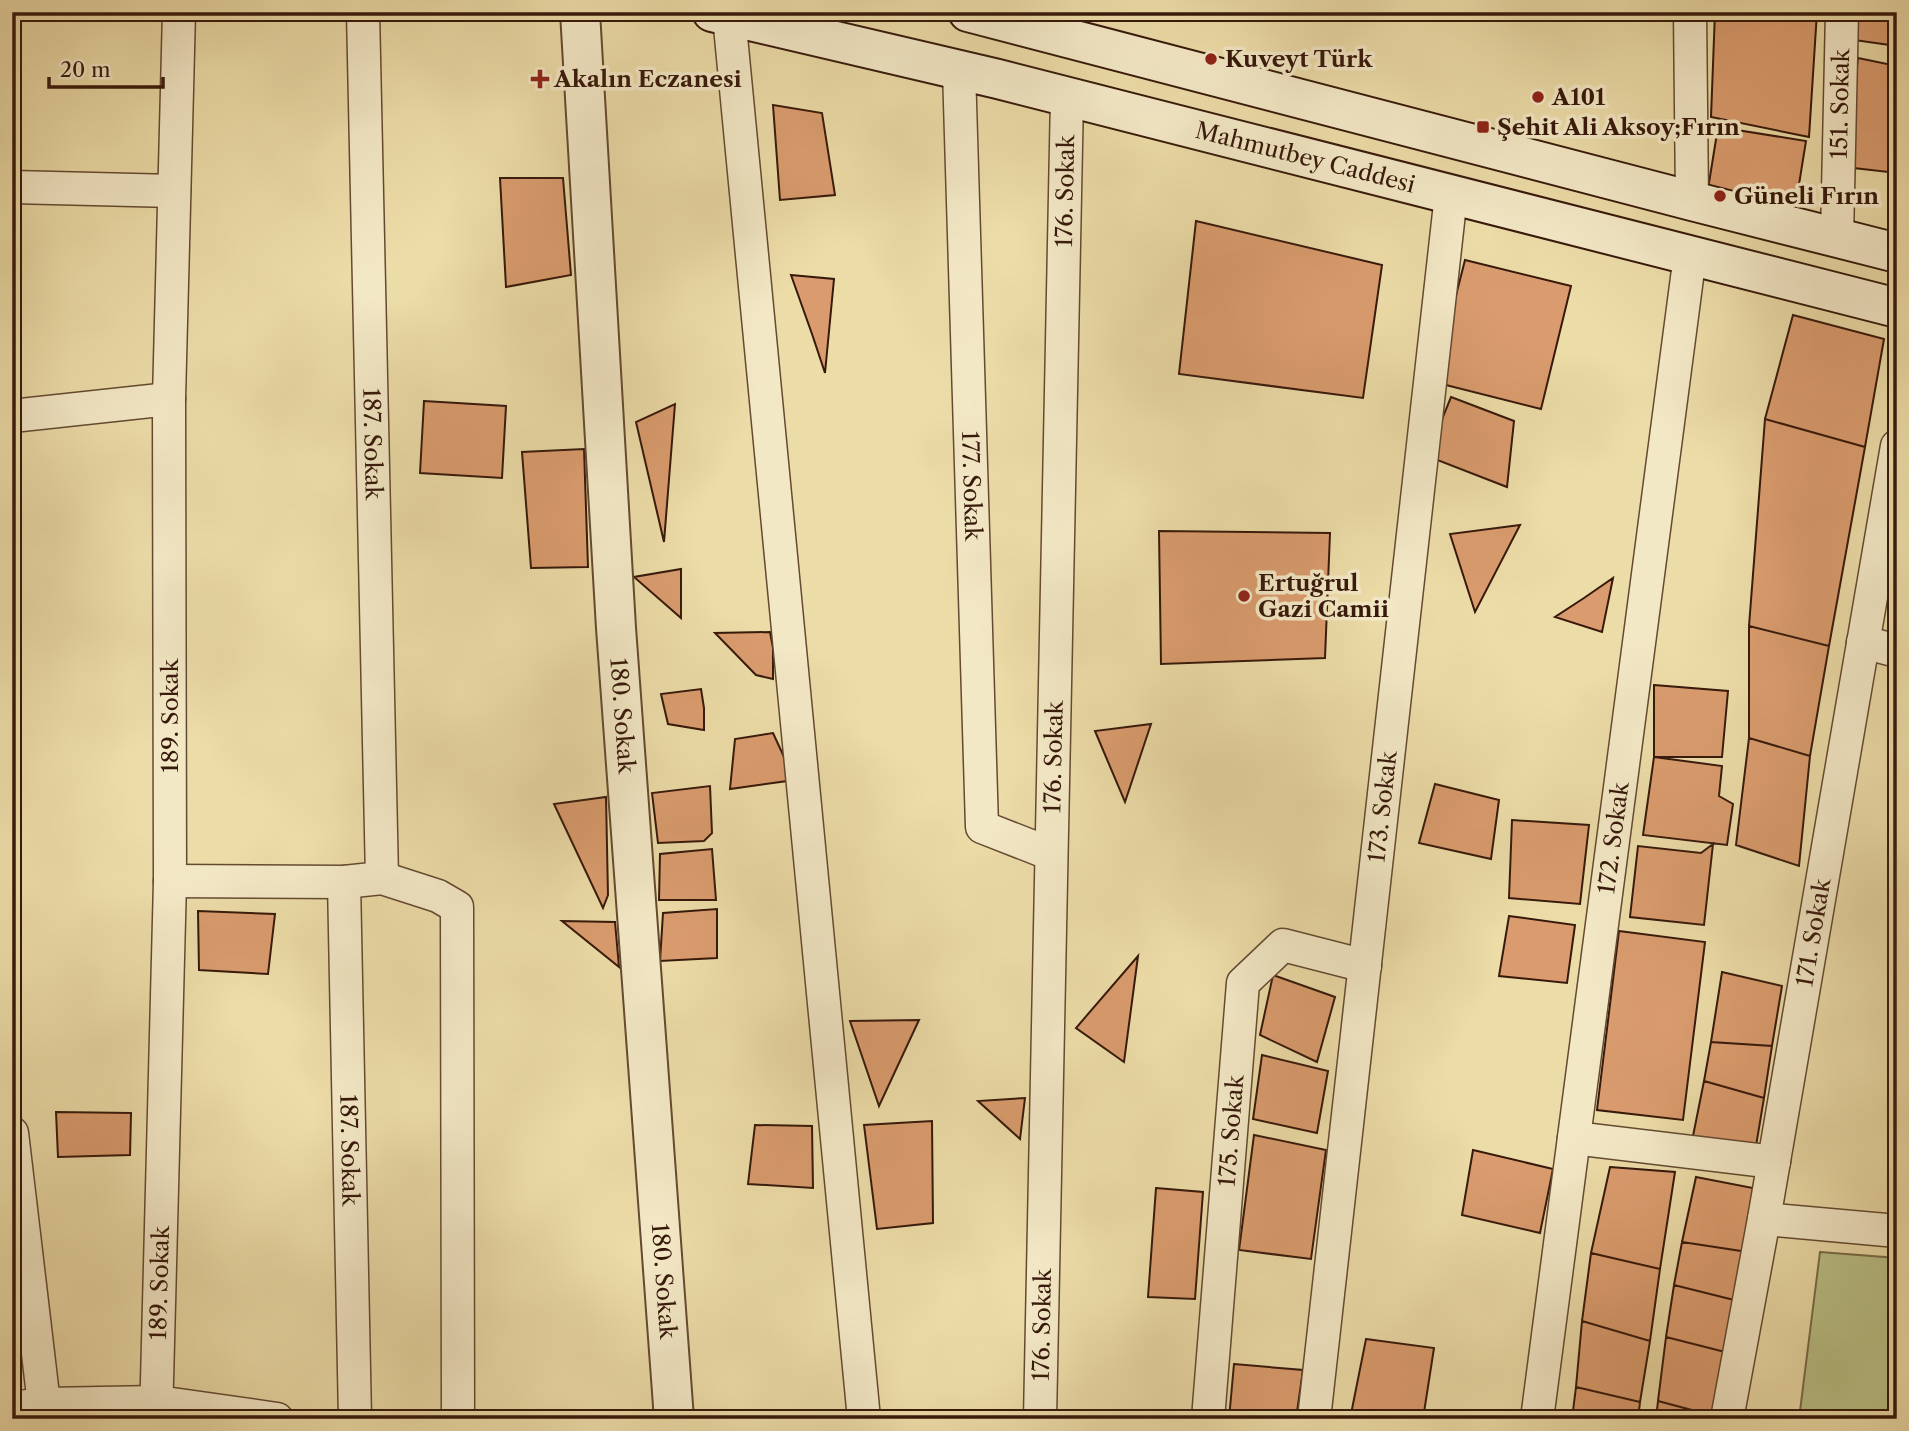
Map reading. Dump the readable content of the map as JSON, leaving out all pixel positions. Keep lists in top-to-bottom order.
{
  "streets": {
    "main road": ["Mahmutbey Caddesi", "180. Sokak"],
    "street": [
      "151. Sokak",
      "176. Sokak",
      "187. Sokak",
      "177. Sokak",
      "189. Sokak",
      "173. Sokak",
      "172. Sokak",
      "171. Sokak",
      "175. Sokak"
    ]
  },
  "crossings": [
    ["Mahmutbey Caddesi", "176. Sokak"],
    ["Mahmutbey Caddesi", "177. Sokak"],
    ["Mahmutbey Caddesi", "173. Sokak"],
    ["Mahmutbey Caddesi", "172. Sokak"],
    ["176. Sokak", "177. Sokak"],
    ["173. Sokak", "175. Sokak"]
  ],
  "places": {
    "other": [
      "Kuveyt Türk",
      "A101",
      "Güneli Fırın",
      "Ertuğrul Gazi Camii"
    ],
    "health": ["Akalın Eczanesi"],
    "transit": ["Şehit Ali Aksoy;Fırın"]
  },
  "scale_bar": "20 m"
}
